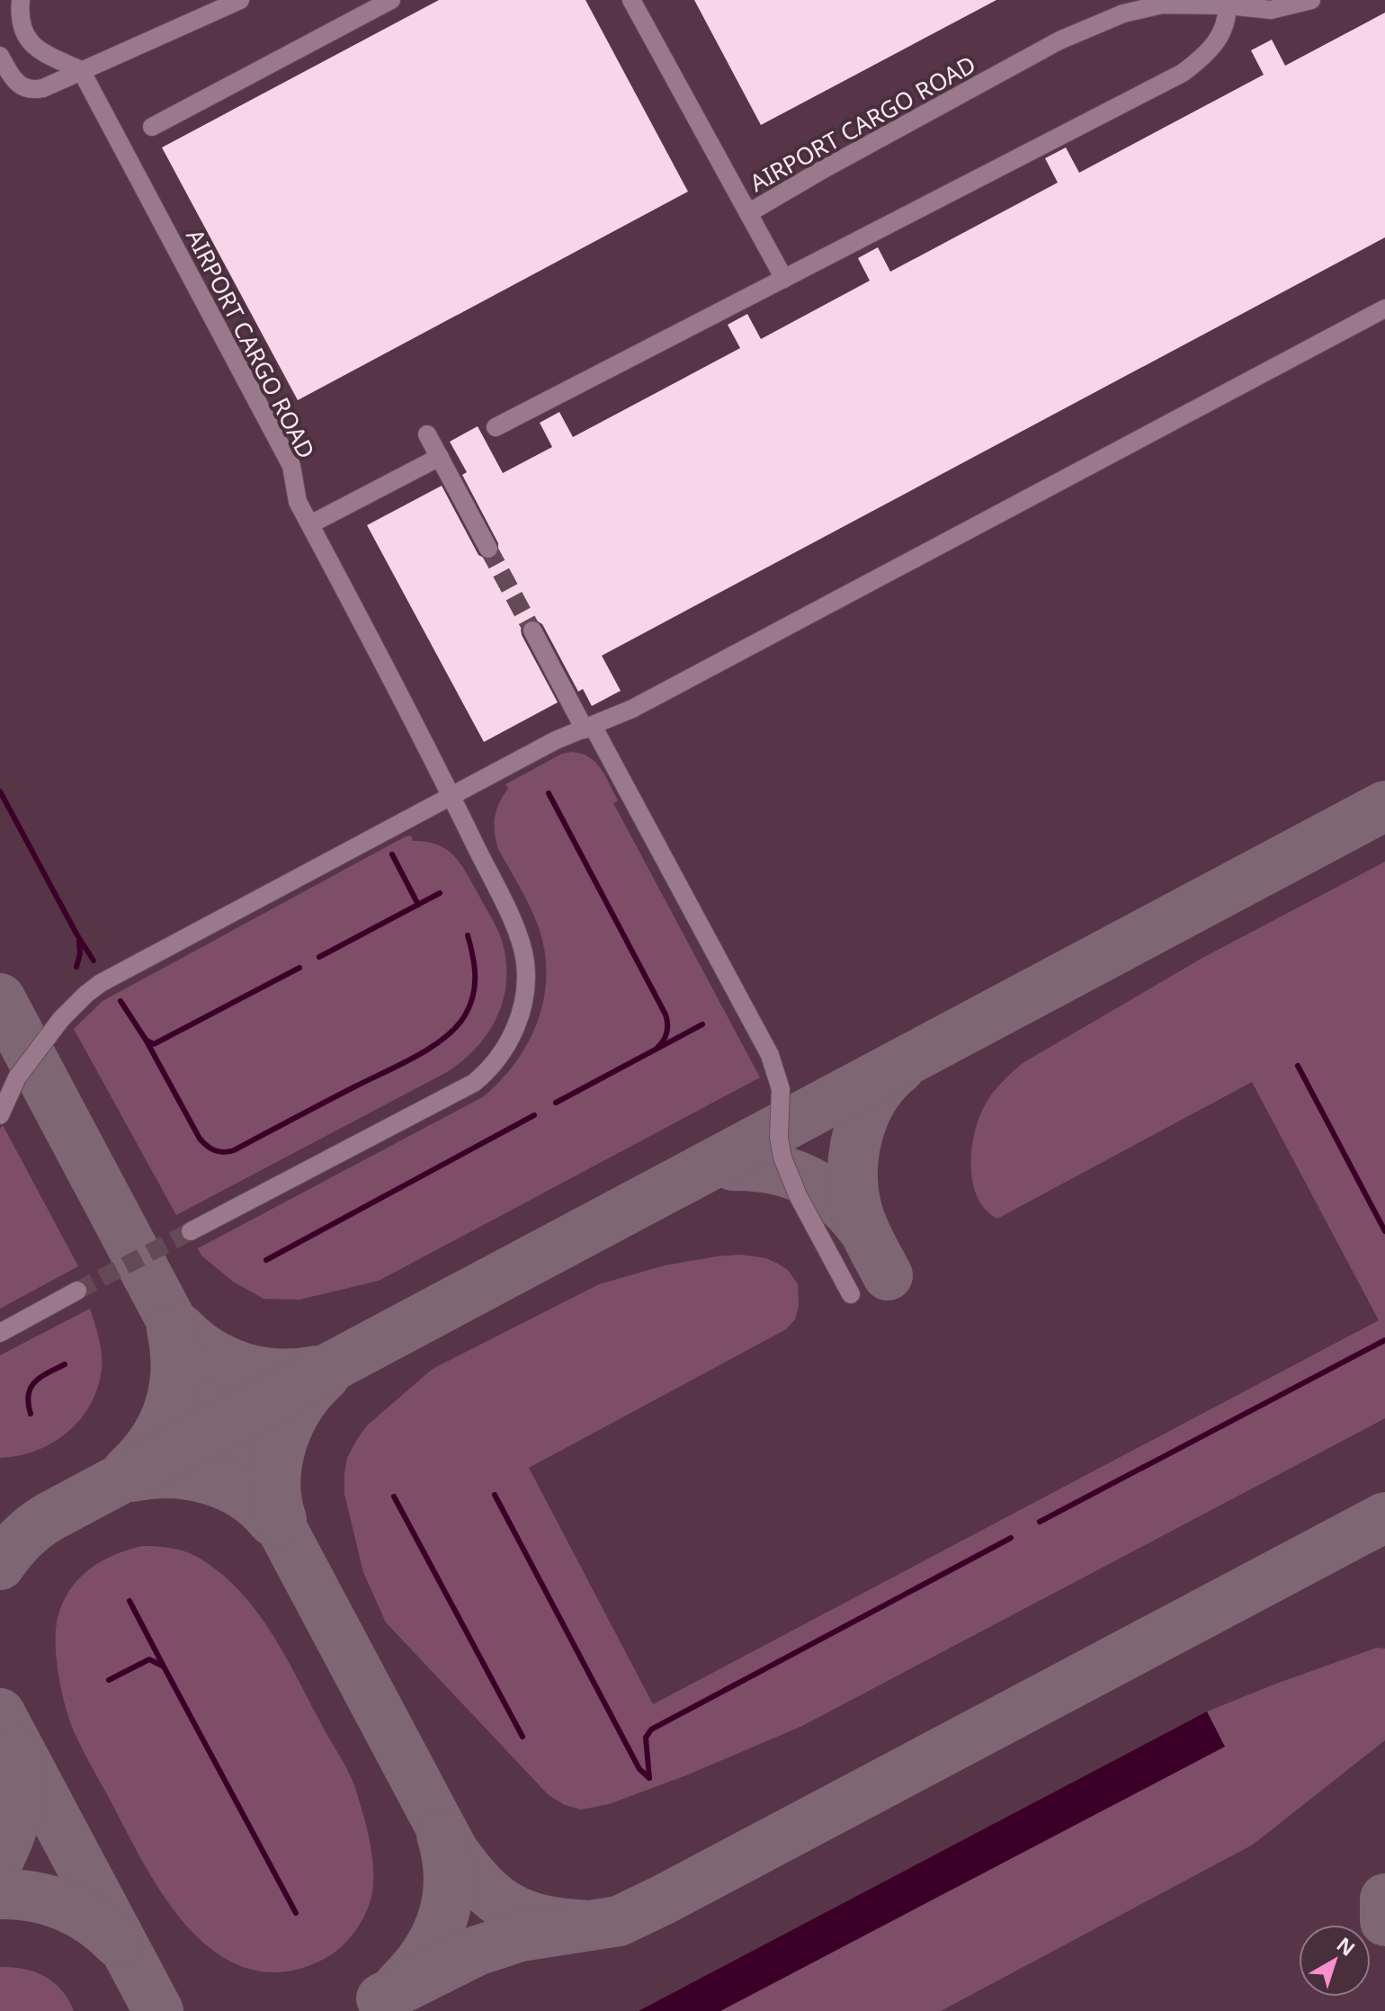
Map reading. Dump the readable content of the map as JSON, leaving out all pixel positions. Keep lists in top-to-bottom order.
{
  "streets": {
    "lane": ["AIRPORT CARGO ROAD"]
  },
  "north": "top right"
}
